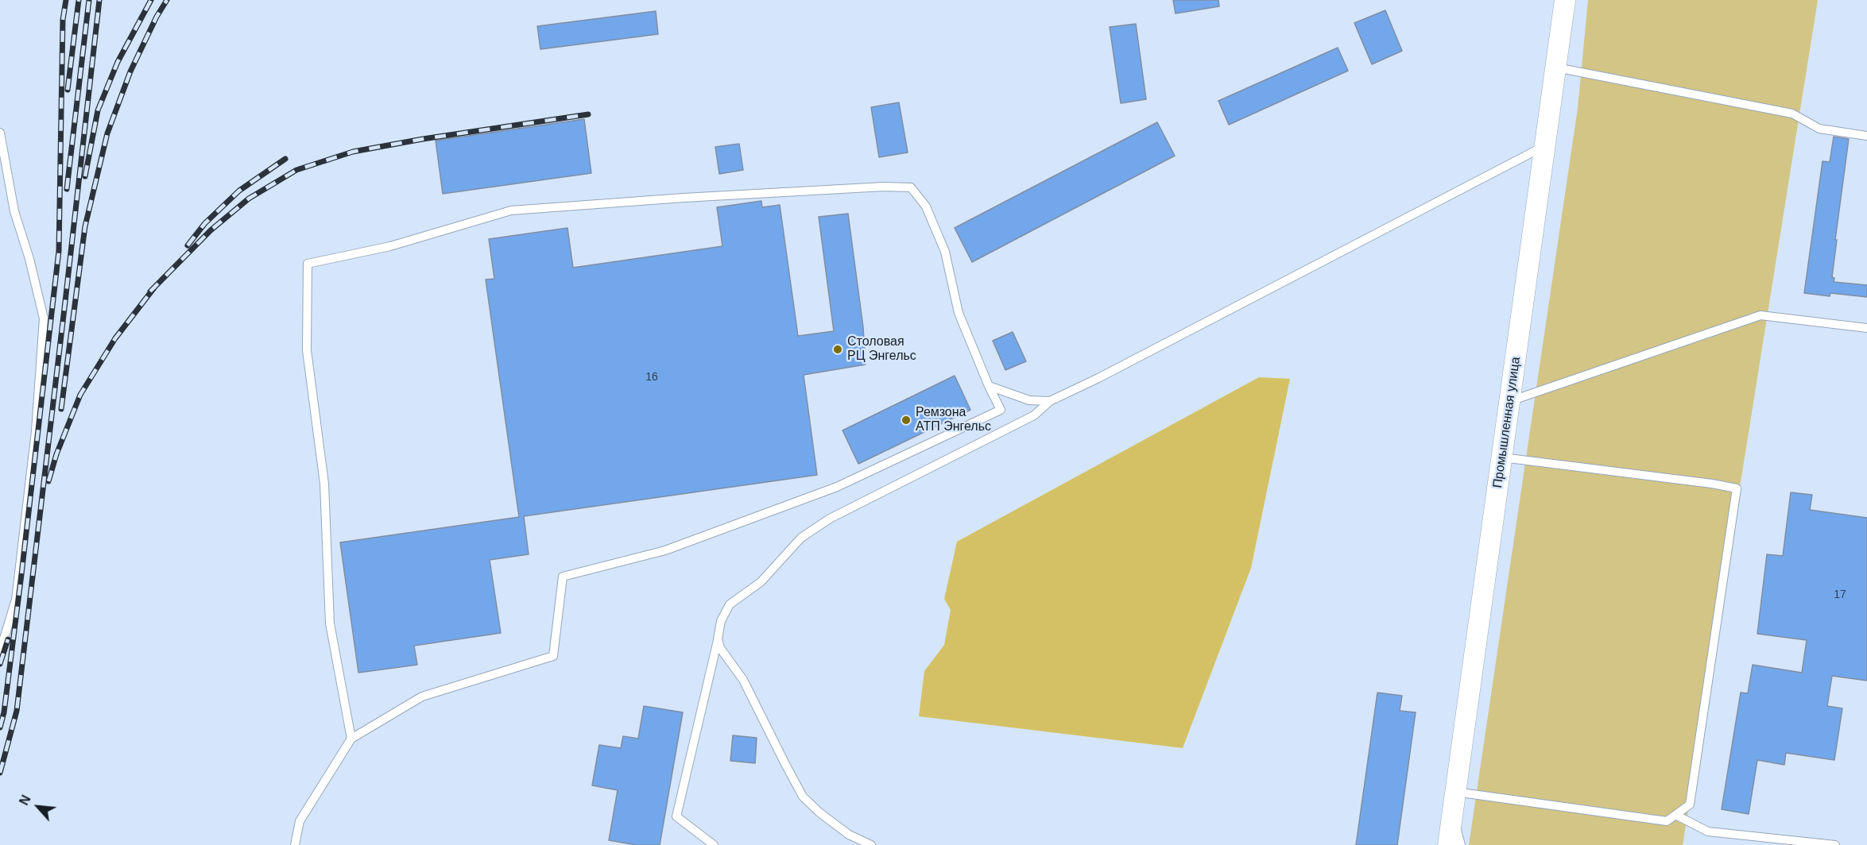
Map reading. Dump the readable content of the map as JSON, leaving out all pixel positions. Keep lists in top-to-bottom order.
{
  "streets": {
    "street": ["Промышленная улица"]
  },
  "places": ["Столовая РЦ Энгельс", "Ремзона АТП Энгельс"],
  "house_numbers": ["16", "17"],
  "north": "top left"
}
